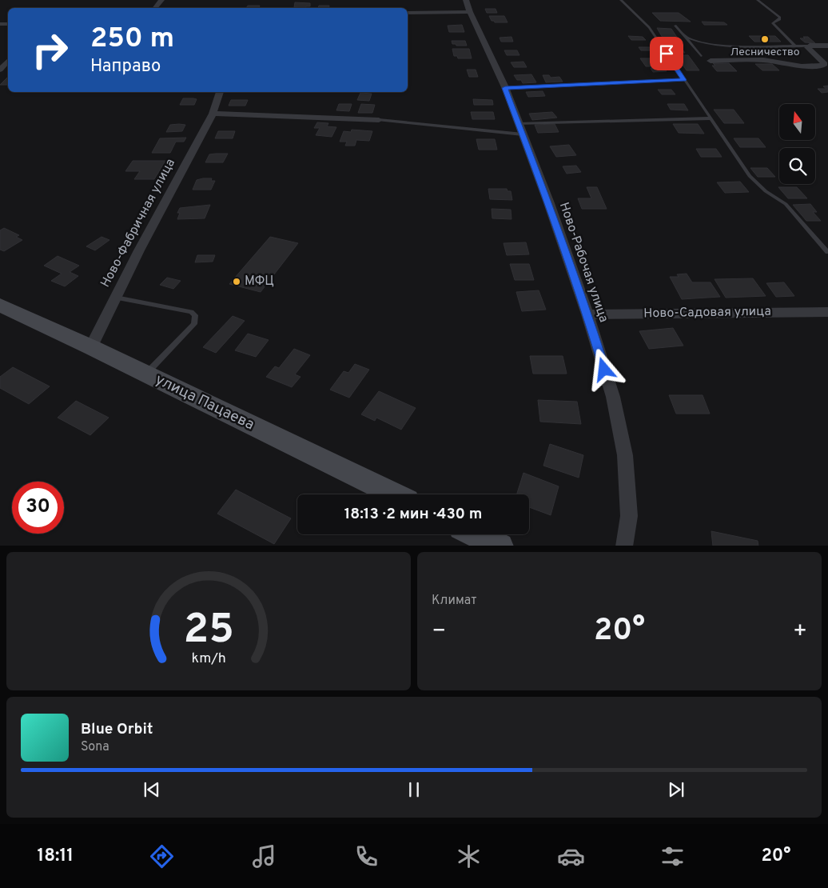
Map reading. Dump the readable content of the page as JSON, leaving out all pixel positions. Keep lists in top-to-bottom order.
{
  "streets": {
    "street": [
      "Ново-Фабричная улица",
      "Ново-Рабочая улица",
      "Ново-Садовая улица",
      "улица Пацаева"
    ]
  },
  "crossings": [
    ["Ново-Фабричная улица", "улица Пацаева"],
    ["Ново-Рабочая улица", "Ново-Садовая улица"]
  ],
  "places": ["Лесничество", "МФЦ"],
  "north": "top",
  "page": {
    "turn": ["250 m", "Направо"],
    "limit": "30",
    "trip": "18:13 · 2 мин · 430 m",
    "tile": "Климат",
    "heat": ["−", "20°", "+"],
    "song": ["Blue Orbit", "Sona"],
    "tabs": ["18:11", "20°"],
    "gauge": ["25", "km/h"]
  }
}
